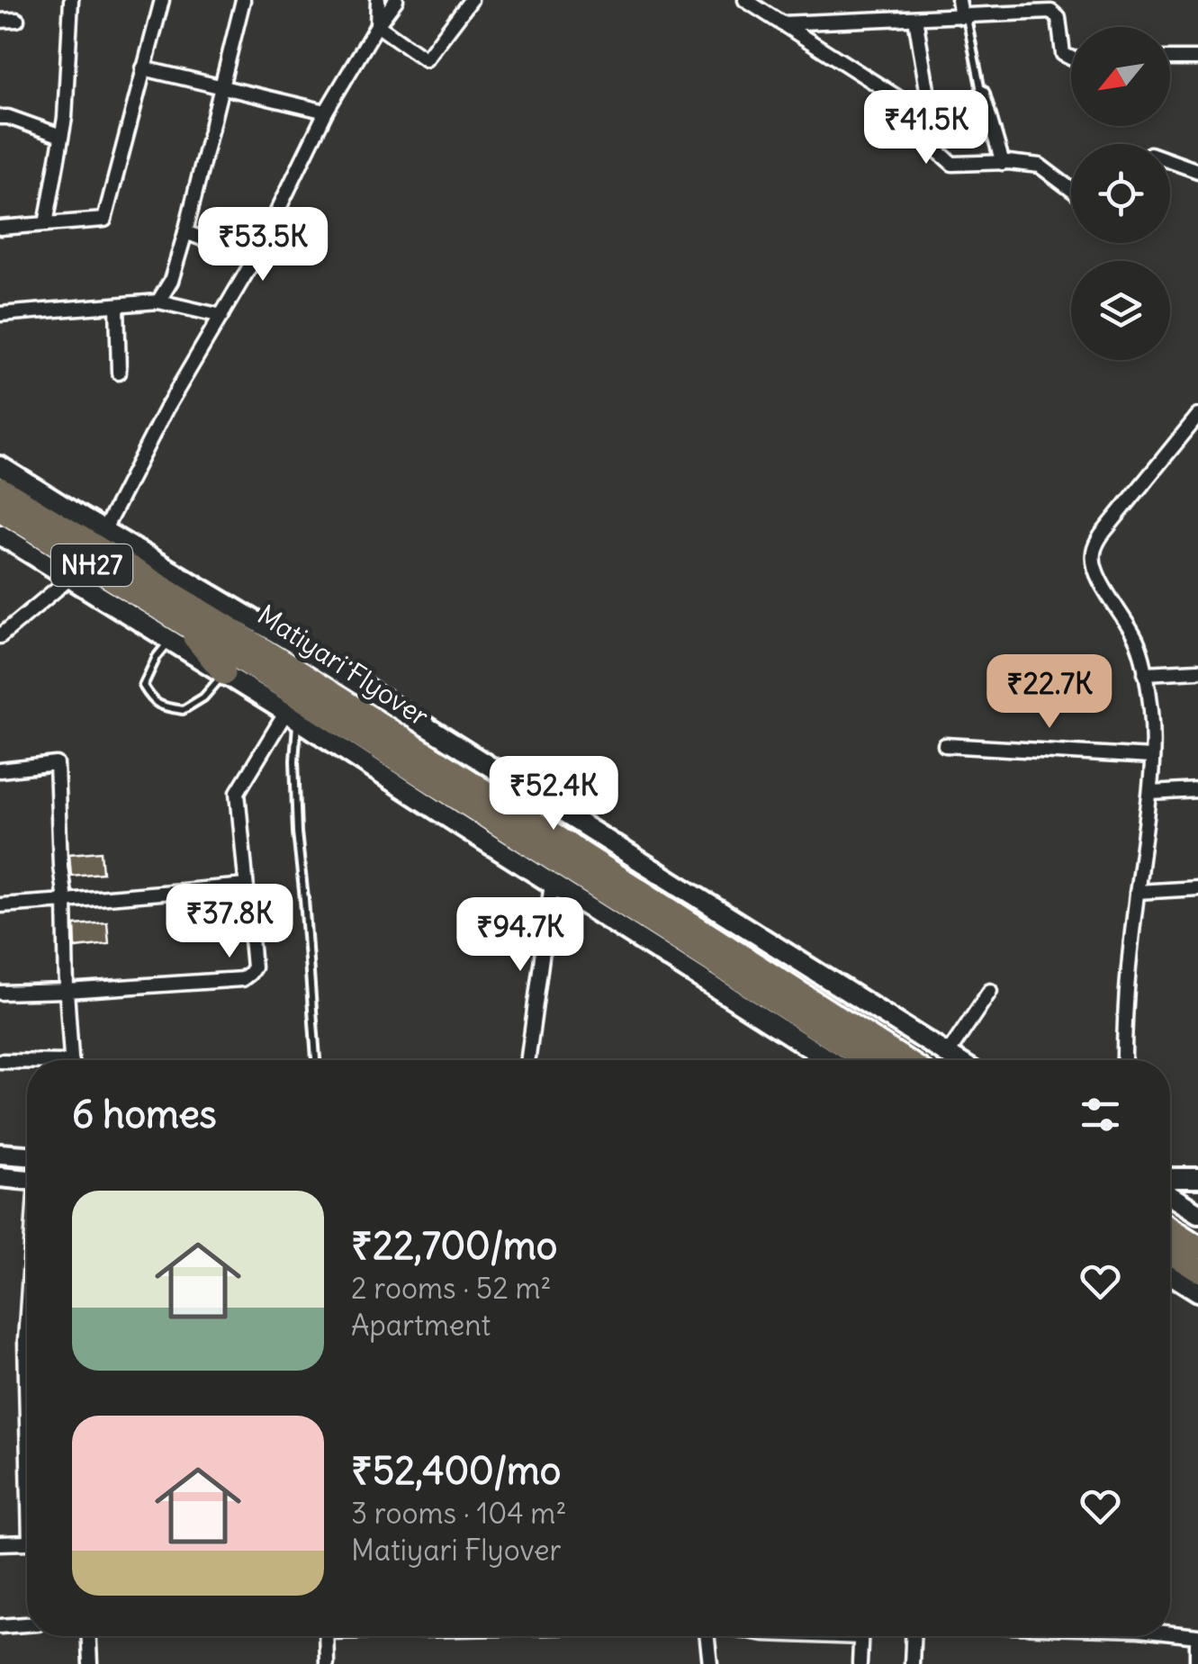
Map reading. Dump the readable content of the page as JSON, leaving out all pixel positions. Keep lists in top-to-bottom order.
{
  "streets": {
    "highway": ["NH27", "Matiyari Flyover"]
  },
  "crossings": [
    ["NH27", "Matiyari Flyover"]
  ],
  "north": "bottom left",
  "page": {
    "price": [
      "₹41.5K",
      "₹53.5K",
      "₹22.7K",
      "₹52.4K",
      "₹37.8K",
      "₹94.7K"
    ],
    "heading": "6 homes",
    "list": [
      {
        "name": "₹22,700/mo",
        "note": "2 rooms · 52 m² · Apartment"
      },
      {
        "name": "₹52,400/mo",
        "note": "3 rooms · 104 m² · Matiyari Flyover"
      }
    ]
  }
}
